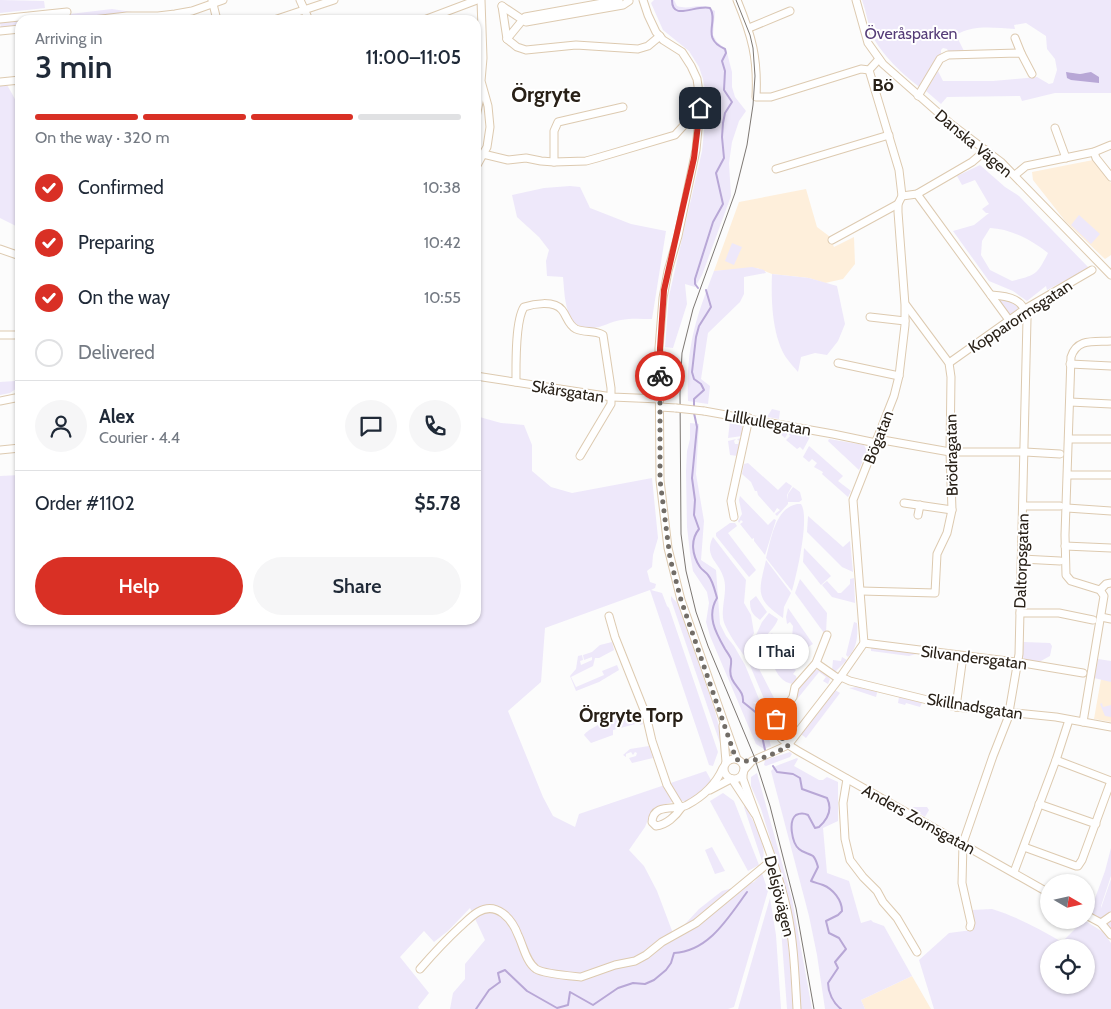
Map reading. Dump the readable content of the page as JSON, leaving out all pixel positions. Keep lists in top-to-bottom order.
{
  "streets": {
    "street": [
      "Danska Vägen",
      "Kopparormsgatan",
      "Skårsgatan",
      "Lillkullegatan",
      "Bögatan",
      "Brödragatan",
      "Daltorpsgatan",
      "Silvandersgatan",
      "Skillnadsgatan",
      "Anders Zornsgatan",
      "Delsjövägen"
    ]
  },
  "crossings": [
    ["Kopparormsgatan", "Brödragatan"],
    ["Kopparormsgatan", "Daltorpsgatan"],
    ["Skårsgatan", "Lillkullegatan"],
    ["Lillkullegatan", "Bögatan"],
    ["Lillkullegatan", "Brödragatan"],
    ["Lillkullegatan", "Daltorpsgatan"],
    ["Bögatan", "Brödragatan"],
    ["Bögatan", "Silvandersgatan"],
    ["Daltorpsgatan", "Silvandersgatan"],
    ["Daltorpsgatan", "Skillnadsgatan"],
    ["Daltorpsgatan", "Anders Zornsgatan"]
  ],
  "districts": ["Bö", "Örgryte", "Örgryte Torp"],
  "parks": ["Överåsparken"],
  "places": ["I Thai"],
  "north": "right",
  "page": {
    "heading": ["3 min", "Arriving in", "11:00–11:05"],
    "panel": [
      "Alex",
      "Courier · 4.4",
      "Order #1102",
      "$5.78"
    ],
    "bar": "On the way · 320 m",
    "list": [
      ["Confirmed", "10:38"],
      ["Preparing", "10:42"],
      ["On the way", "10:55"],
      "Delivered"
    ],
    "buttons": ["Help", "Share"],
    "bubble": "I Thai"
  }
}
